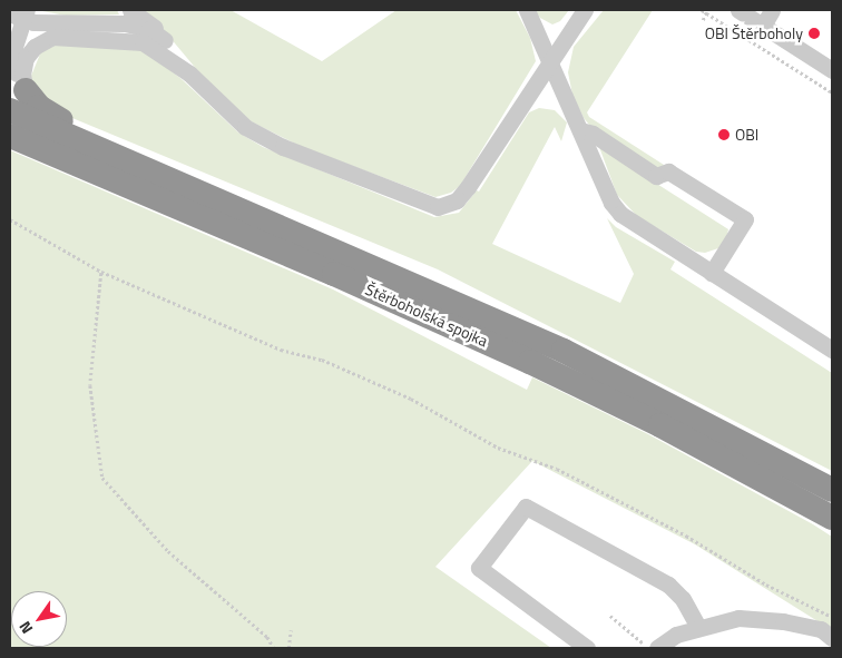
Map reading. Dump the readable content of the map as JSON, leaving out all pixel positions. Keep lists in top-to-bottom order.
{
  "streets": {
    "highway": ["Štěrboholská spojka"]
  },
  "places": ["OBI Štěrboholy", "OBI"],
  "north": "bottom left"
}
